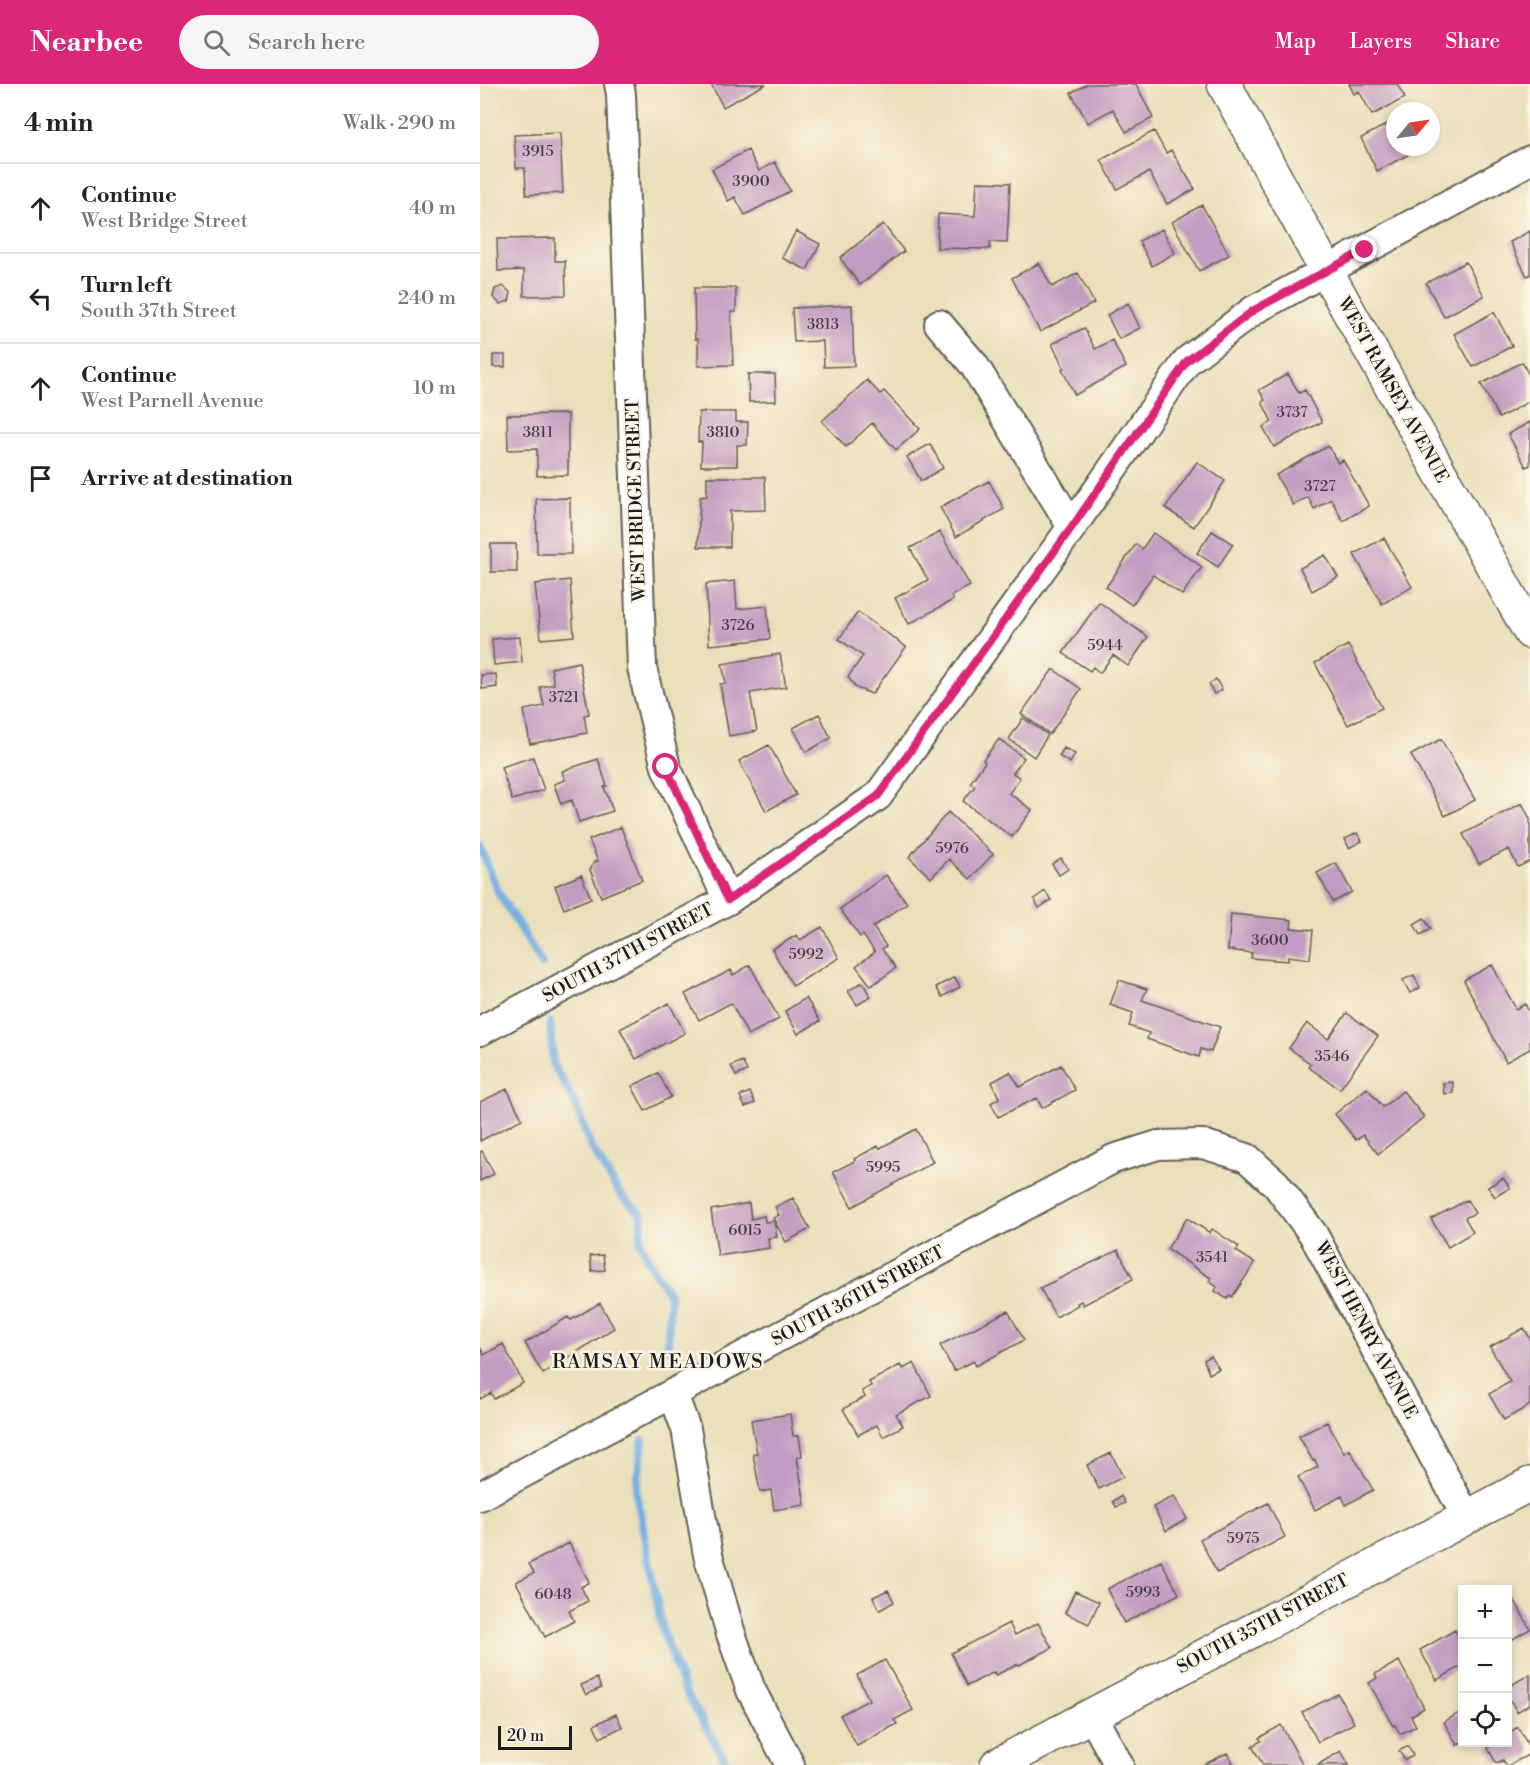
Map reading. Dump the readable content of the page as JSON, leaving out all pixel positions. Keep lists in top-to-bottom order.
{
  "streets": {
    "street": [
      "WEST RAMSEY AVENUE",
      "WEST BRIDGE STREET",
      "SOUTH 37TH STREET",
      "SOUTH 36TH STREET",
      "WEST HENRY AVENUE",
      "SOUTH 35TH STREET"
    ]
  },
  "crossings": [
    ["WEST RAMSEY AVENUE", "SOUTH 37TH STREET"],
    ["WEST BRIDGE STREET", "SOUTH 37TH STREET"],
    ["SOUTH 36TH STREET", "WEST HENRY AVENUE"],
    ["WEST HENRY AVENUE", "SOUTH 35TH STREET"]
  ],
  "districts": ["RAMSAY MEADOWS"],
  "house_numbers": [
    "3915",
    "3900",
    "3813",
    "3737",
    "3811",
    "3810",
    "3727",
    "3726",
    "5944",
    "3721",
    "5976",
    "3600",
    "5992",
    "3546",
    "5995",
    "6015",
    "3541",
    "5975",
    "5993",
    "6048"
  ],
  "scale_bar": "20 m",
  "north": "top right",
  "page": {
    "header": "Nearbee",
    "search": "Search here",
    "nav": ["Map", "Layers", "Share"],
    "heading": ["4 min", "Walk · 290 m"],
    "list": [
      ["Continue", "West Bridge Street", "40 m"],
      ["Turn left", "South 37th Street", "240 m"],
      ["Continue", "West Parnell Avenue", "10 m"],
      "Arrive at destination"
    ],
    "map_buttons": ["+", "−"],
    "scale": "20 m"
  }
}
